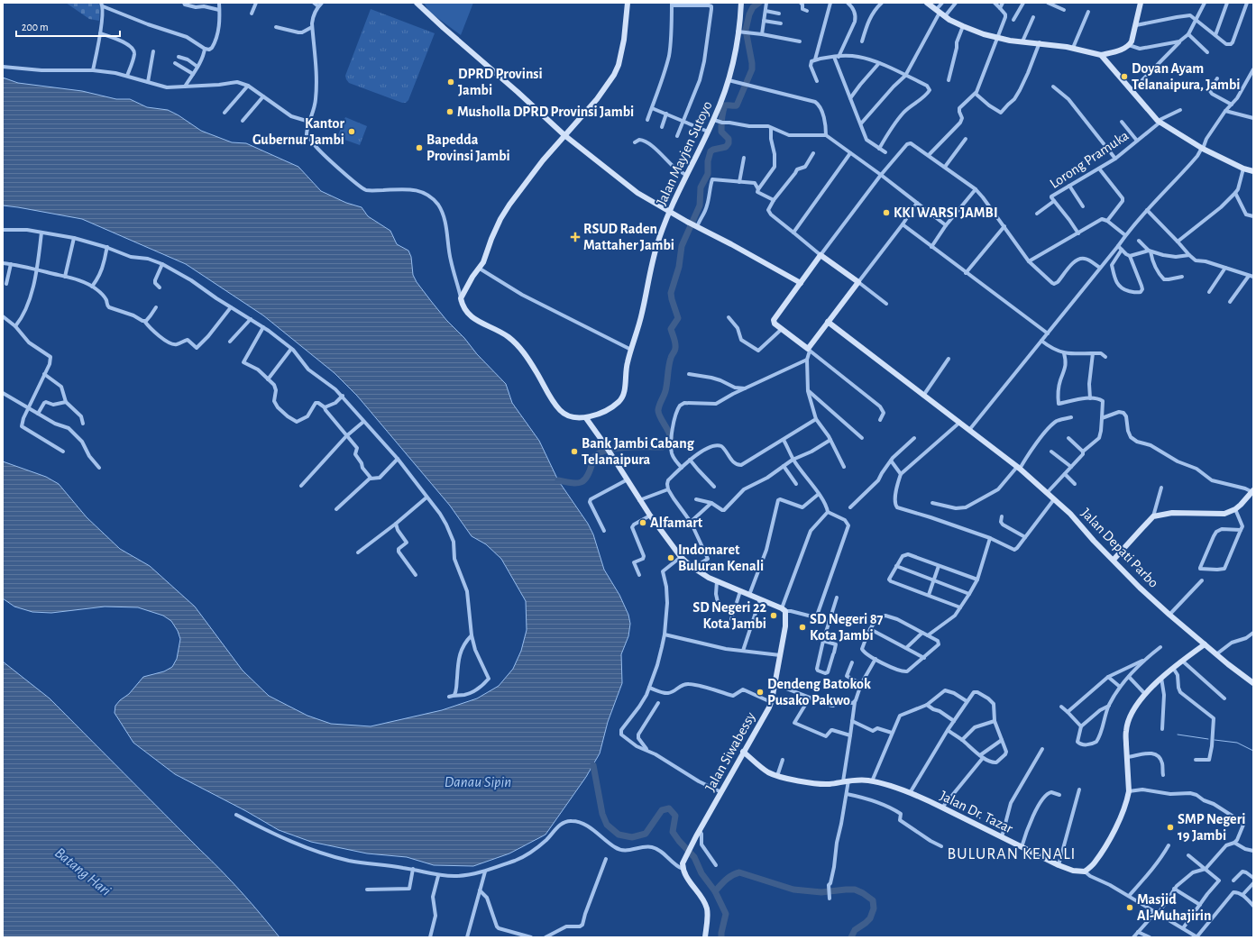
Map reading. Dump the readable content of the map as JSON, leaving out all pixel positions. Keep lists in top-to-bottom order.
{
  "streets": {
    "street": [
      "Jalan Mayjen Sutoyo",
      "Lorong Pramuka",
      "Jalan Depati Parbo",
      "Jalan Siwabessy",
      "Jalan Dr. Tazar"
    ]
  },
  "crossings": [
    ["Jalan Siwabessy", "Jalan Dr. Tazar"]
  ],
  "districts": ["BULURAN KENALI"],
  "water": ["Danau Sipin", "Batang Hari"],
  "places": {
    "other": [
      "Doyan Ayam Telanaipura, Jambi",
      "DPRD Provinsi Jambi",
      "Musholla DPRD Provinsi Jambi",
      "Kantor Gubernur Jambi",
      "Bapedda Provinsi Jambi",
      "KKI WARSI JAMBI",
      "Bank Jambi Cabang Telanaipura",
      "Alfamart",
      "Indomaret Buluran Kenali",
      "SD Negeri 22 Kota Jambi",
      "SD Negeri 87 Kota Jambi",
      "Dendeng Batokok Pusako Pakwo",
      "SMP Negeri 19 Jambi",
      "Masjid Al-Muhajirin"
    ],
    "health": ["RSUD Raden Mattaher Jambi"]
  },
  "scale_bar": "200 m"
}
